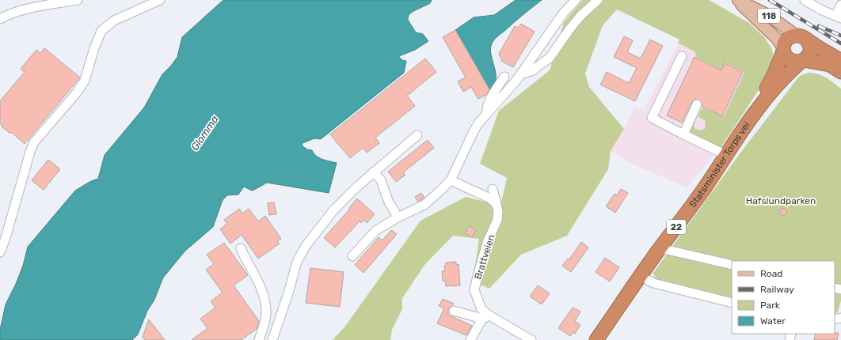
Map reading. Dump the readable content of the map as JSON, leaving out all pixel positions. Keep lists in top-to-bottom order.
{
  "streets": {
    "highway": ["Statsminister Torps vei", "22"],
    "main road": ["118"],
    "street": ["Brattveien"]
  },
  "crossings": [
    ["118", "Statsminister Torps vei"],
    ["118", "22"],
    ["Statsminister Torps vei", "22"]
  ],
  "water": ["Glomma"],
  "parks": ["Hafslundparken"],
  "legend": [
    "Road",
    "Railway",
    "Park",
    "Water"
  ]
}
